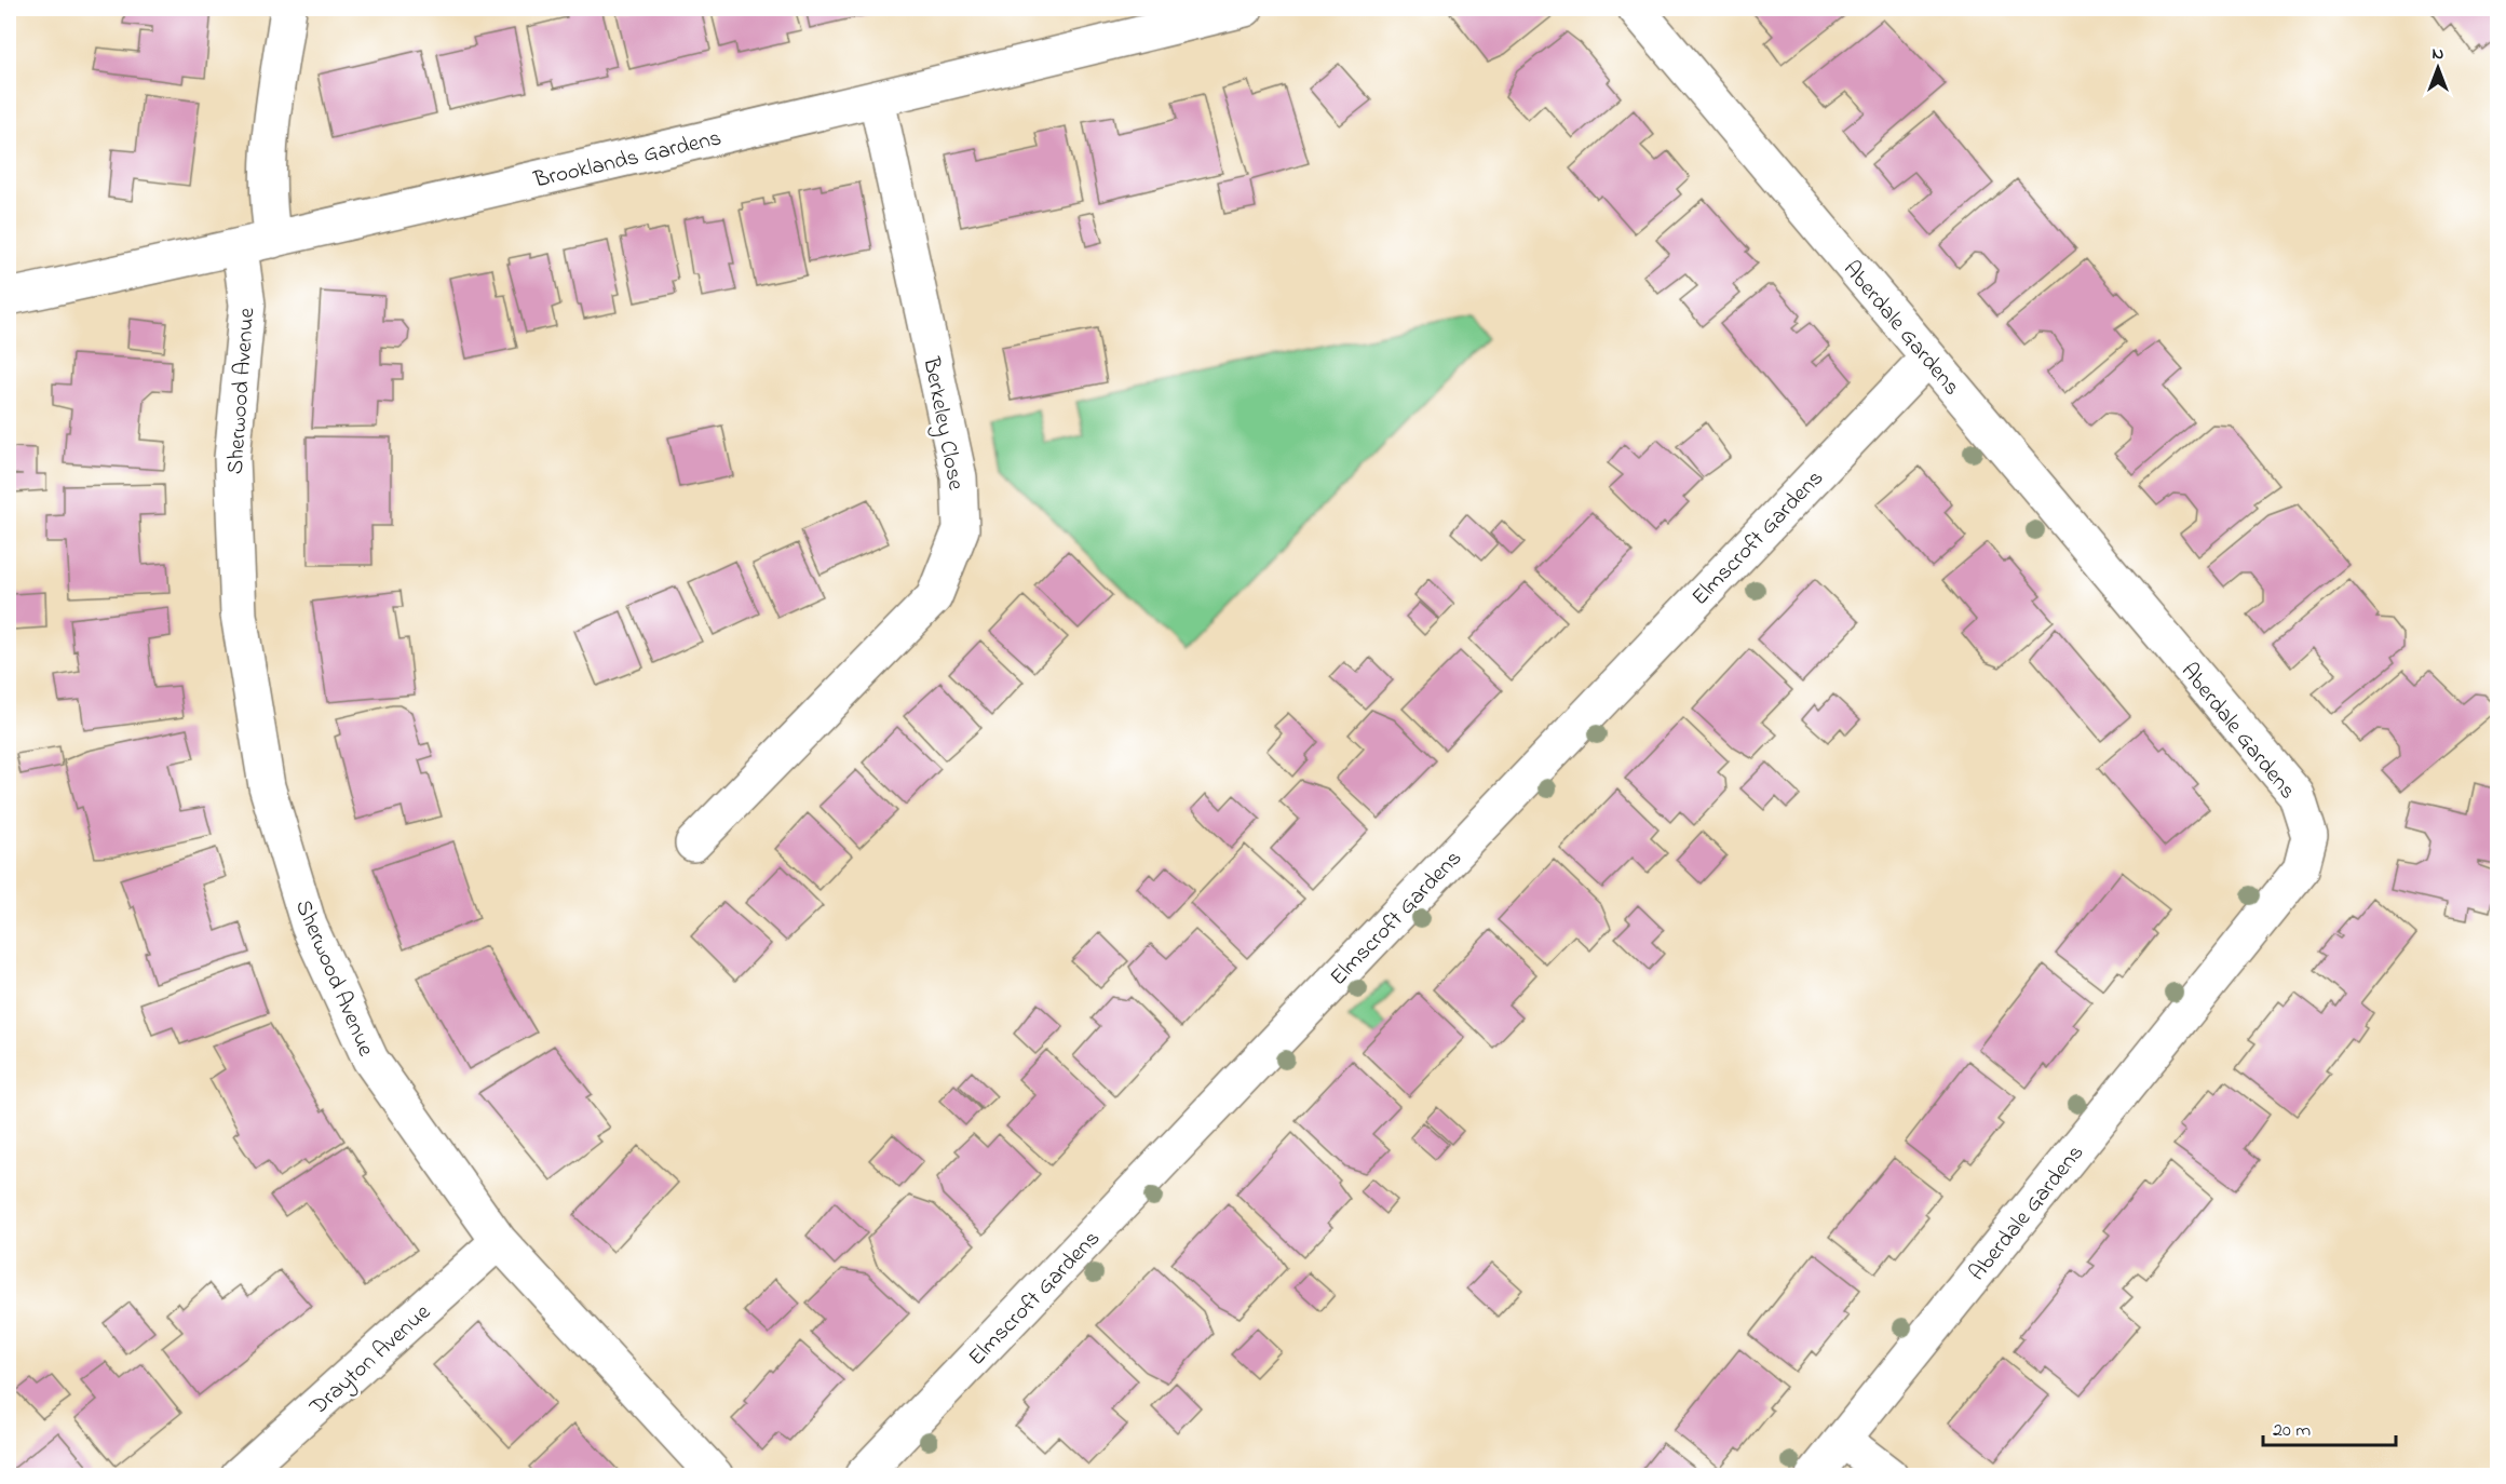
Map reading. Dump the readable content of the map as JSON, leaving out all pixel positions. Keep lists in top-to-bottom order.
{
  "streets": {
    "street": [
      "Brooklands Gardens",
      "Aberdale Gardens",
      "Sherwood Avenue",
      "Berkeley Close",
      "Elmscroft Gardens",
      "Drayton Avenue"
    ]
  },
  "crossings": [
    ["Brooklands Gardens", "Sherwood Avenue"],
    ["Brooklands Gardens", "Berkeley Close"],
    ["Aberdale Gardens", "Elmscroft Gardens"],
    ["Sherwood Avenue", "Drayton Avenue"]
  ],
  "scale_bar": "20 m",
  "north": "top"
}
